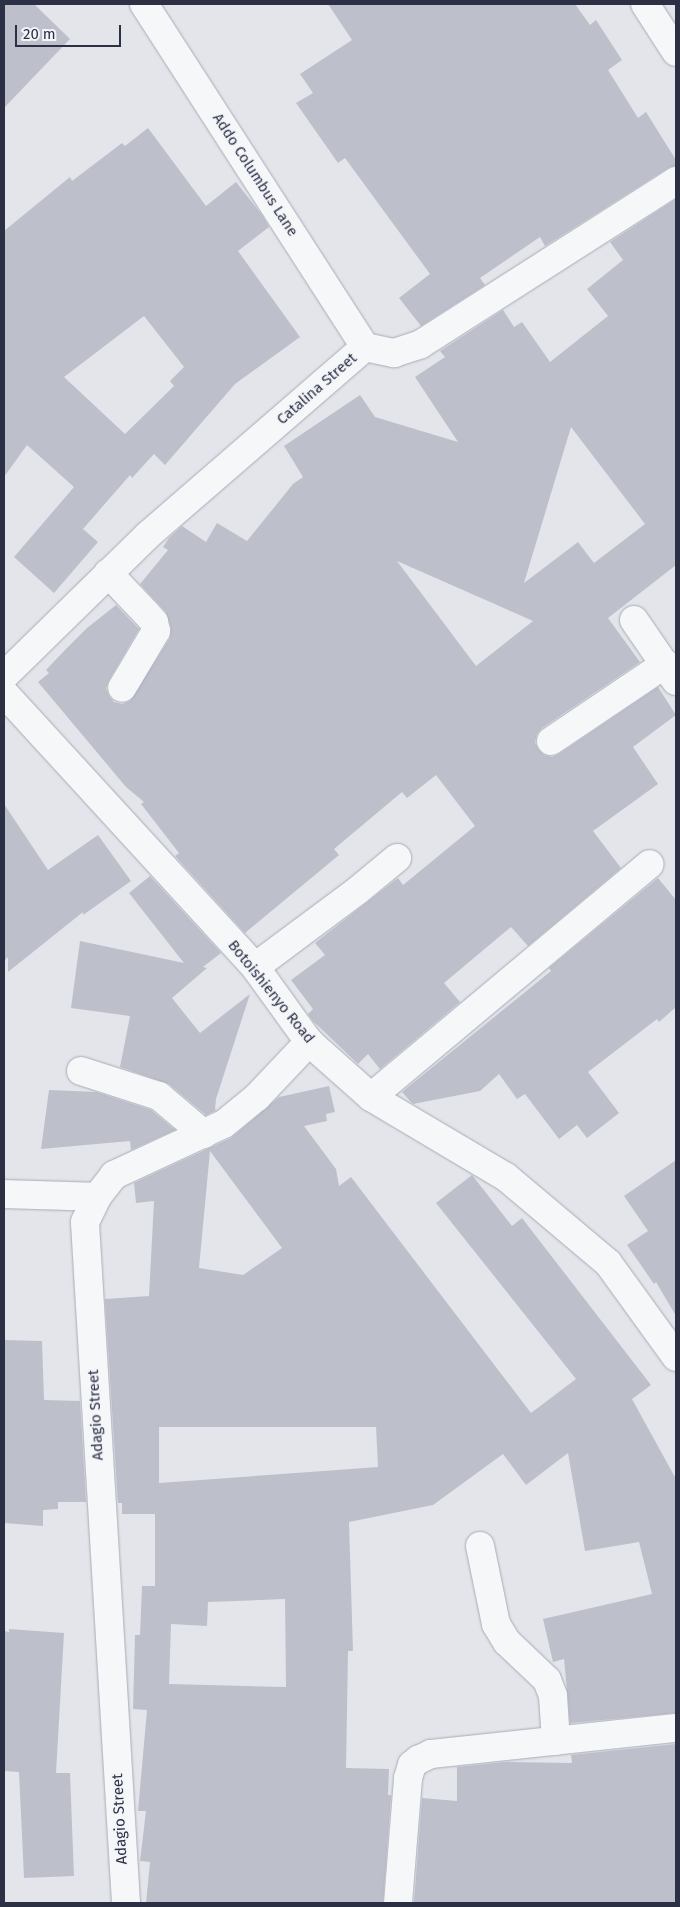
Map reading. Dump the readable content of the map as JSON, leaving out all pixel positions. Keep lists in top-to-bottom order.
{
  "streets": {
    "street": [
      "Addo Columbus Lane",
      "Catalina Street",
      "Botoishienyo Road",
      "Adagio Street"
    ]
  },
  "crossings": [
    ["Addo Columbus Lane", "Catalina Street"],
    ["Botoishienyo Road", "Adagio Street"]
  ],
  "scale_bar": "20 m"
}
